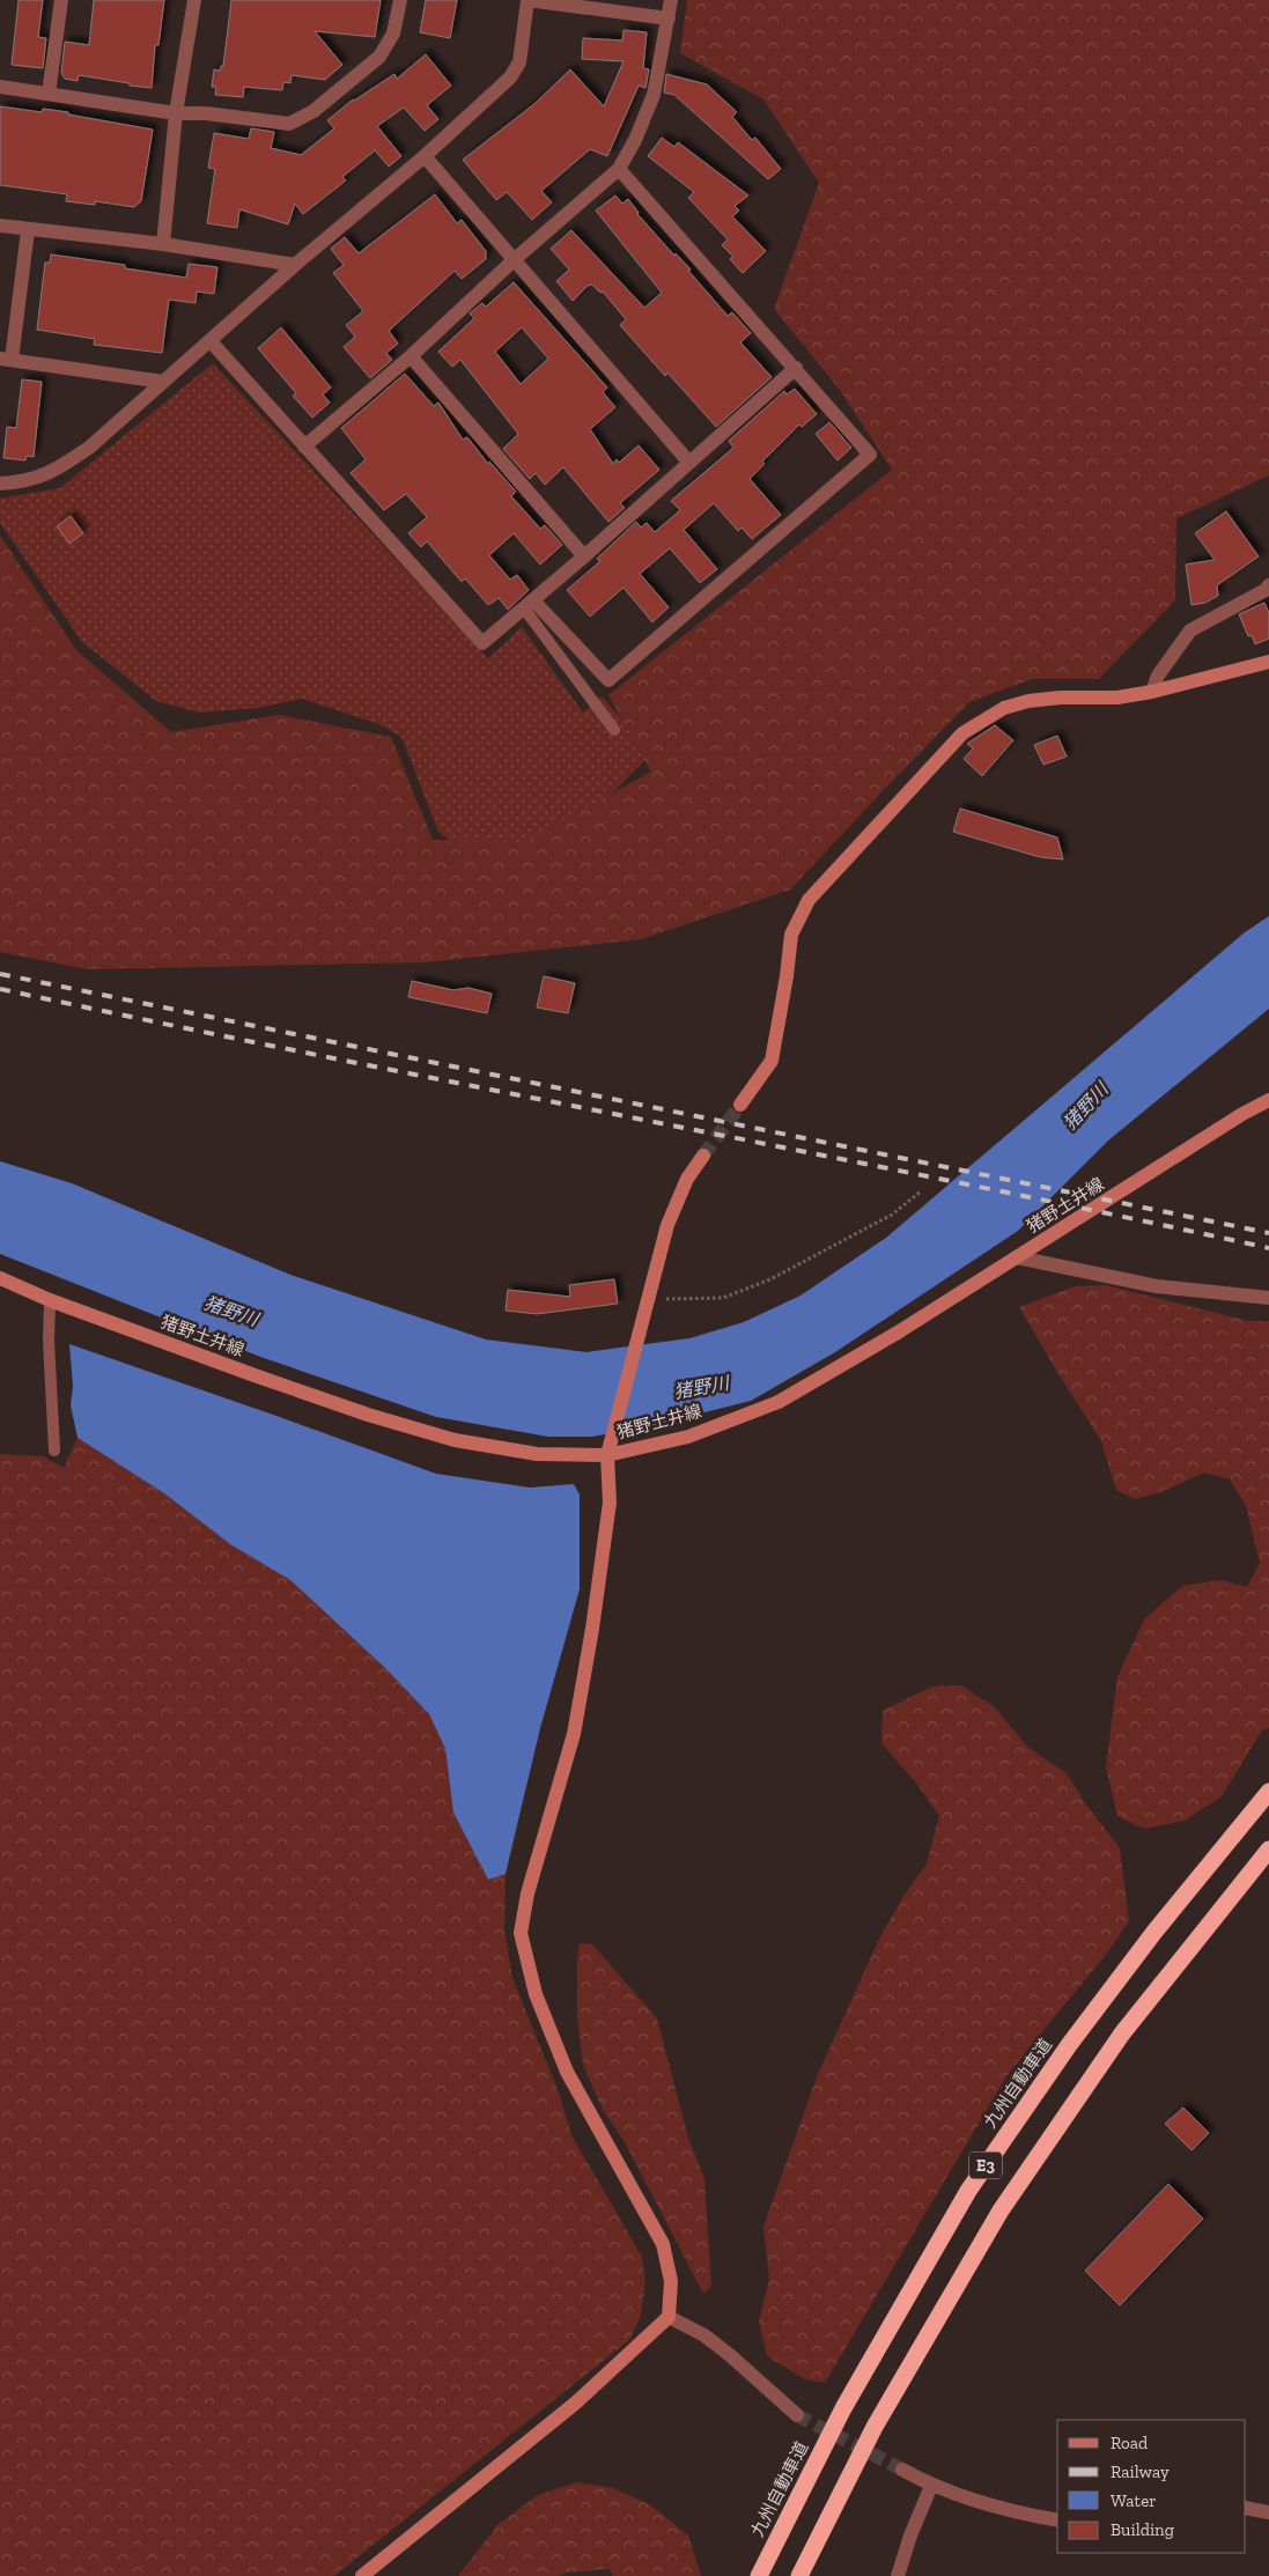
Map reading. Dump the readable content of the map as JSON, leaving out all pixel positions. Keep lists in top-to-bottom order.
{
  "streets": {
    "highway": ["九州自動車道", "E3"],
    "street": ["猪野土井線"]
  },
  "water": ["猪野川"],
  "legend": [
    "Road",
    "Railway",
    "Water",
    "Building"
  ]
}
